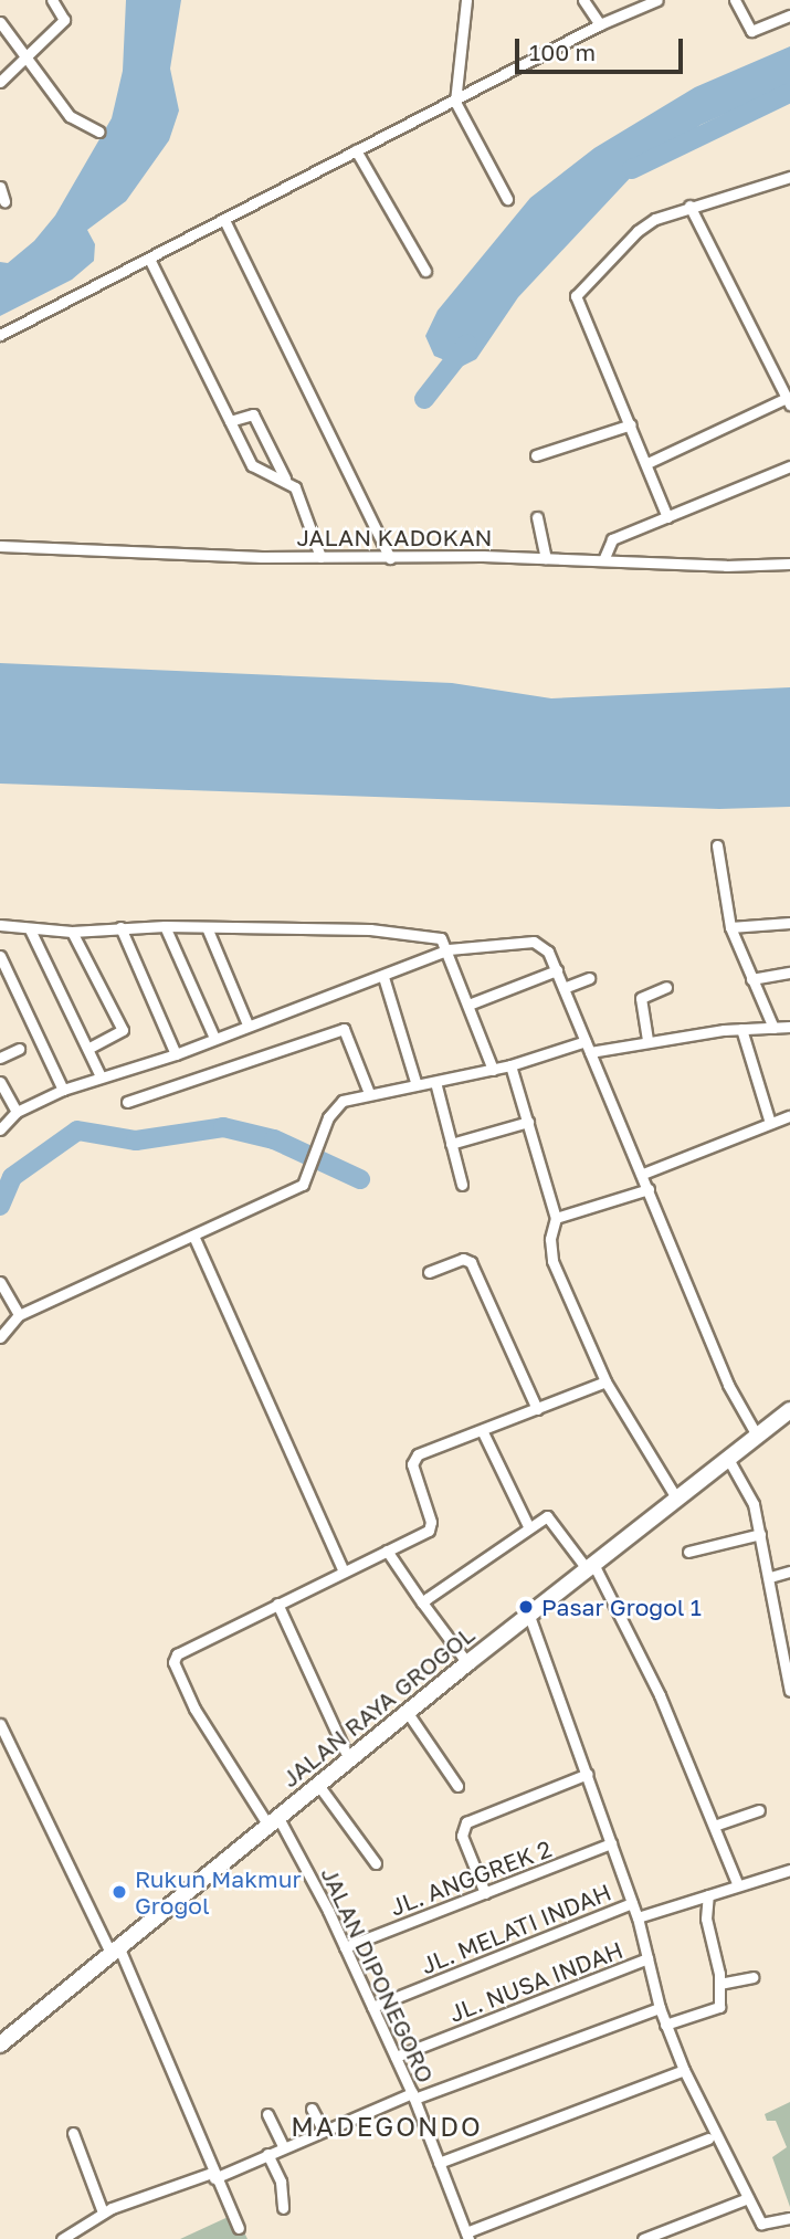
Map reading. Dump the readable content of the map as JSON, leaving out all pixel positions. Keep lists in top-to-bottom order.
{
  "streets": {
    "main road": ["JALAN RAYA GROGOL"],
    "street": [
      "JALAN KADOKAN",
      "JL. ANGGREK 2",
      "JL. MELATI INDAH",
      "JALAN DIPONEGORO",
      "JL. NUSA INDAH"
    ]
  },
  "crossings": [
    ["JALAN RAYA GROGOL", "JALAN DIPONEGORO"],
    ["JL. ANGGREK 2", "JALAN DIPONEGORO"],
    ["JL. MELATI INDAH", "JALAN DIPONEGORO"],
    ["JALAN DIPONEGORO", "JL. NUSA INDAH"]
  ],
  "districts": ["MADEGONDO"],
  "places": ["Pasar Grogol 1", "Rukun Makmur Grogol"],
  "scale_bar": "100 m"
}
